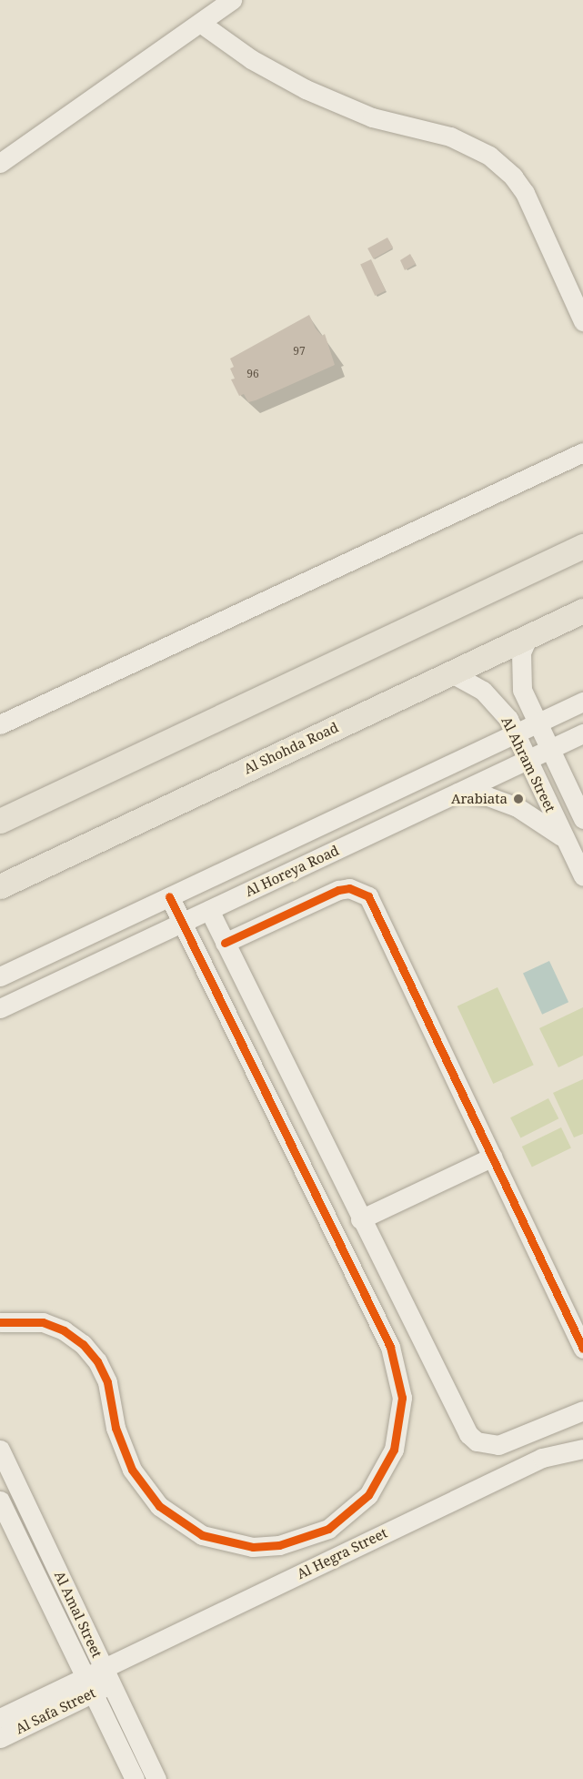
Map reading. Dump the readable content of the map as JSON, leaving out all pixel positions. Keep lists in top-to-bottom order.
{
  "streets": {
    "main road": ["Al Shohda Road"],
    "street": [
      "Al Ahram Street",
      "Al Horeya Road",
      "Al Hegra Street",
      "Al Amal Street",
      "Al Safa Street"
    ]
  },
  "crossings": [
    ["Al Shohda Road", "Al Ahram Street"],
    ["Al Ahram Street", "Al Horeya Road"],
    ["Al Hegra Street", "Al Amal Street"],
    ["Al Hegra Street", "Al Safa Street"],
    ["Al Amal Street", "Al Safa Street"]
  ],
  "places": ["Arabiata"],
  "house_numbers": ["97", "96"]
}
